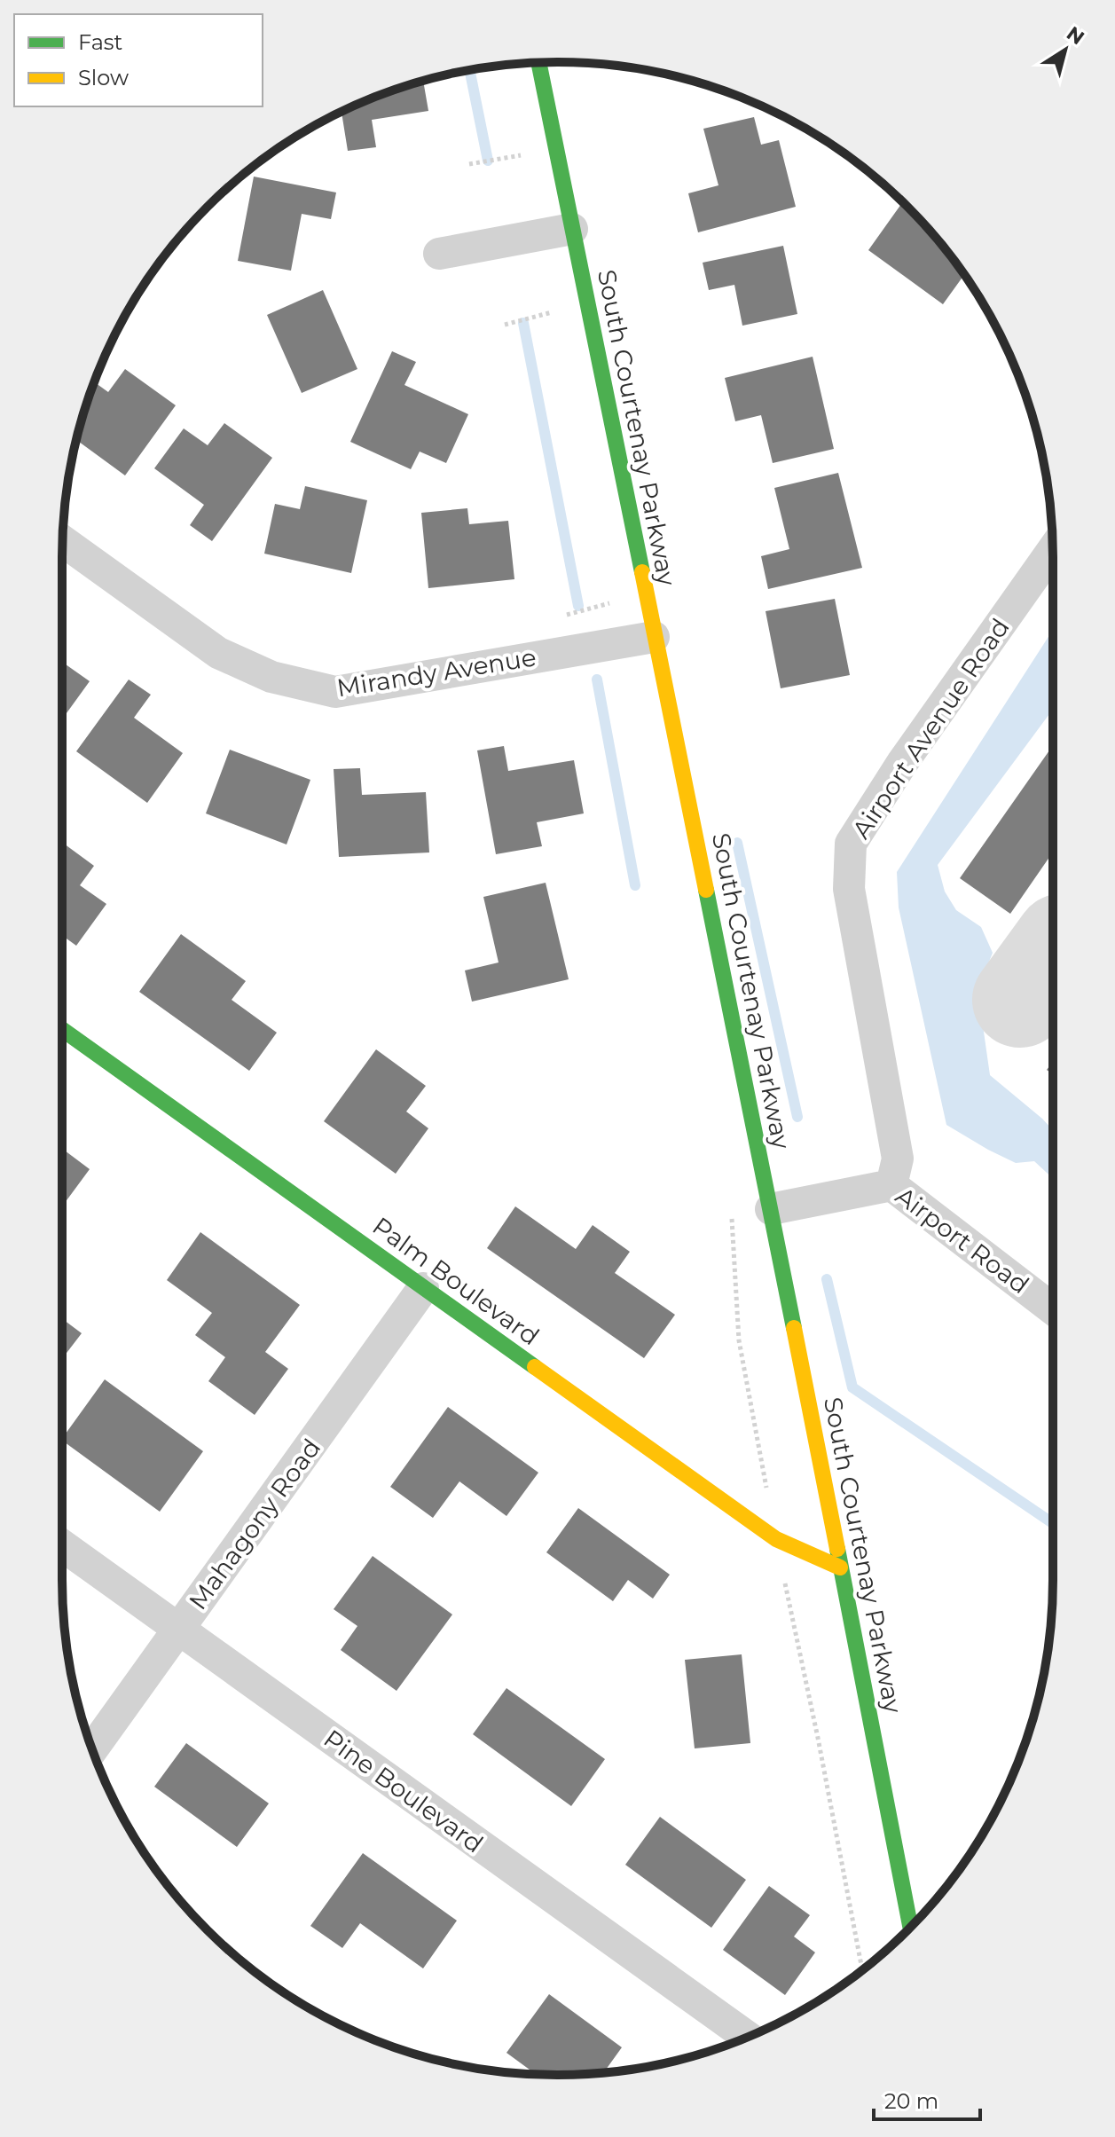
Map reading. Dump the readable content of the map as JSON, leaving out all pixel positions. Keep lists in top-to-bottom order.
{
  "streets": {
    "main road": ["South Courtenay Parkway", "Palm Boulevard"],
    "street": [
      "Mirandy Avenue",
      "Airport Avenue Road",
      "Airport Road",
      "Mahagony Road",
      "Pine Boulevard"
    ]
  },
  "crossings": [
    ["South Courtenay Parkway", "Mirandy Avenue"],
    ["South Courtenay Parkway", "Airport Road"],
    ["South Courtenay Parkway", "Palm Boulevard"],
    ["Airport Avenue Road", "Airport Road"],
    ["Palm Boulevard", "Mahagony Road"],
    ["Mahagony Road", "Pine Boulevard"]
  ],
  "legend": ["Fast", "Slow"],
  "scale_bar": "20 m",
  "north": "top right"
}
